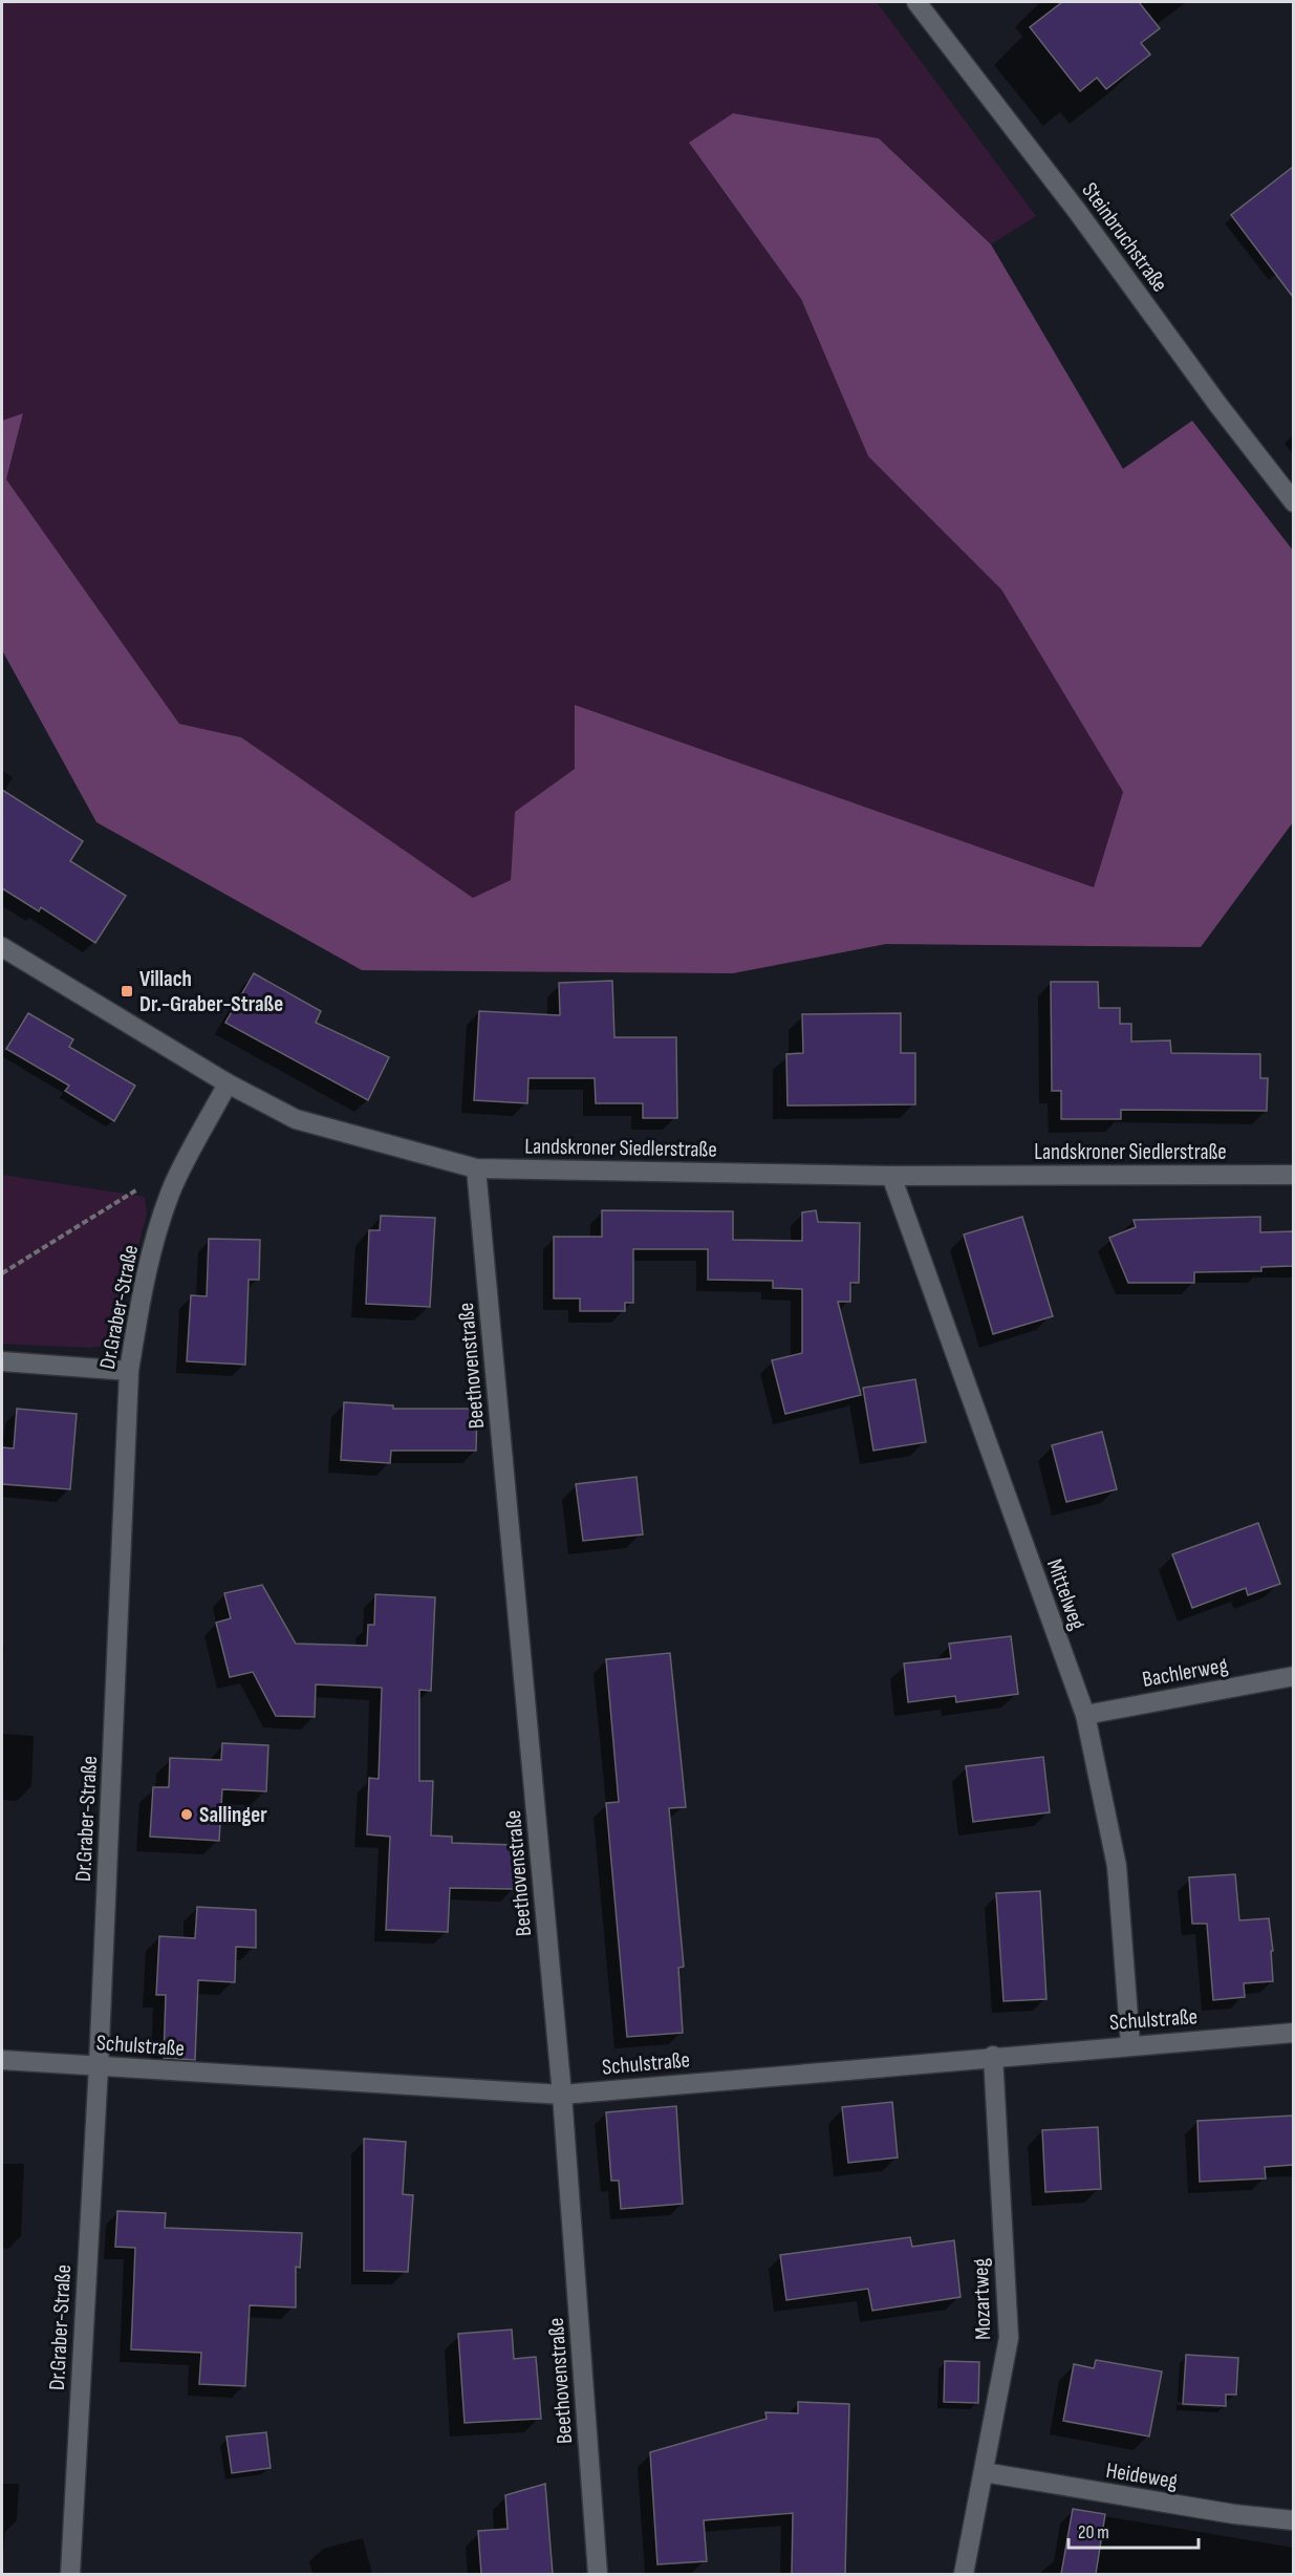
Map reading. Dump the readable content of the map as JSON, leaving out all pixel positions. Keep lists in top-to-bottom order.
{
  "streets": {
    "street": [
      "Steinbruchstraße",
      "Landskroner Siedlerstraße",
      "Dr.Graber-Straße",
      "Beethovenstraße",
      "Mittelweg",
      "Bachlerweg",
      "Schulstraße",
      "Mozartweg",
      "Heideweg"
    ]
  },
  "crossings": [
    ["Landskroner Siedlerstraße", "Dr.Graber-Straße"],
    ["Landskroner Siedlerstraße", "Beethovenstraße"],
    ["Landskroner Siedlerstraße", "Mittelweg"],
    ["Dr.Graber-Straße", "Schulstraße"],
    ["Beethovenstraße", "Schulstraße"],
    ["Mittelweg", "Bachlerweg"],
    ["Mittelweg", "Schulstraße"],
    ["Schulstraße", "Mozartweg"],
    ["Mozartweg", "Heideweg"]
  ],
  "places": {
    "transit": ["Villach Dr.-Graber-Straße"],
    "other": ["Sallinger"]
  },
  "scale_bar": "20 m"
}
